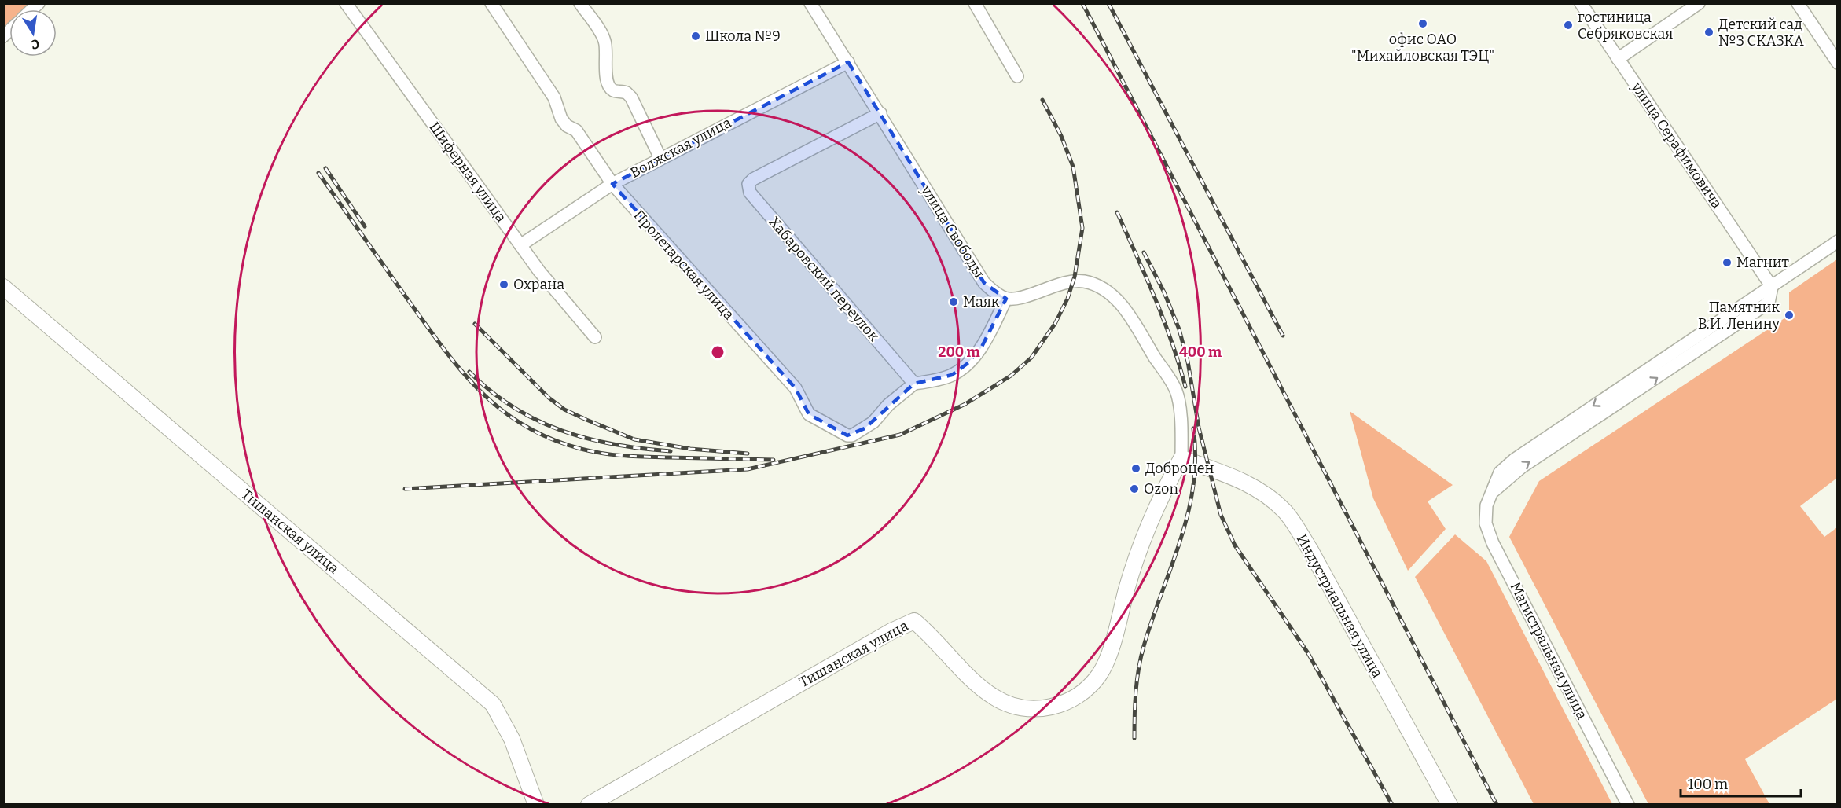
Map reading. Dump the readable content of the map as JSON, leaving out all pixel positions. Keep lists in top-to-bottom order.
{
  "streets": {
    "main road": ["Тишанская улица", "Индустриальная улица"],
    "street": [
      "улица Серафимовича",
      "Волжская улица",
      "Шиферная улица",
      "улица Свободы",
      "Пролетарская улица",
      "Хабаровский переулок",
      "Магистральная улица"
    ]
  },
  "crossings": [
    ["улица Серафимовича", "Магистральная улица"],
    ["Волжская улица", "Шиферная улица"],
    ["Волжская улица", "улица Свободы"],
    ["Волжская улица", "Пролетарская улица"],
    ["улица Свободы", "Хабаровский переулок"],
    ["Пролетарская улица", "Хабаровский переулок"],
    ["Тишанская улица", "Индустриальная улица"]
  ],
  "places": [
    "офис ОАО \"Михайловская ТЭЦ\"",
    "гостиница Себряковская",
    "Детский сад №3 СКАЗКА",
    "Школа №9",
    "Магнит",
    "Охрана",
    "Mаяк",
    "Памятник В.И. Ленину",
    "Доброцен",
    "Ozon"
  ],
  "scale_bar": "100 m",
  "north": "bottom",
  "rings": ["200 m", "400 m"]
}
